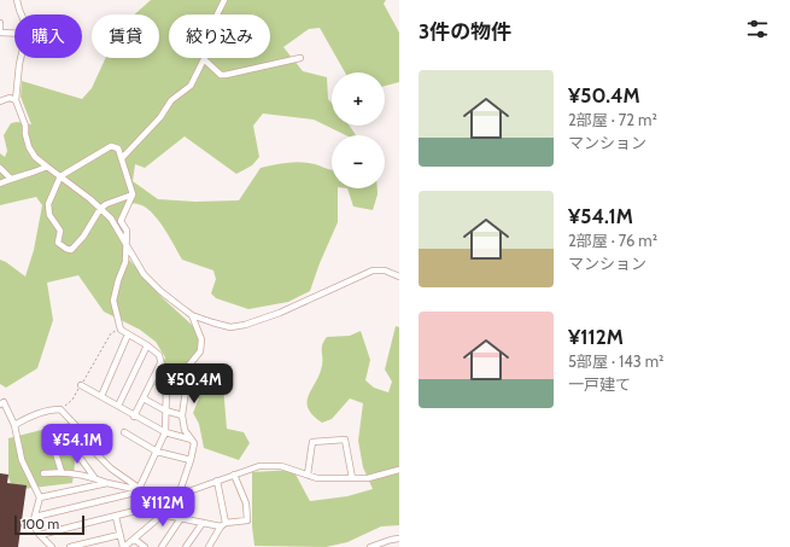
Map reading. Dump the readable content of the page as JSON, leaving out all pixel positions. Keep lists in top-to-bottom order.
{
  "scale_bar": "100 m",
  "page": {
    "heading": "3件の物件",
    "chip": ["購入", "賃貸", "絞り込み"],
    "list": [
      {
        "name": "¥50.4M",
        "note": "2部屋 · 72 m² · マンション"
      },
      {
        "name": "¥54.1M",
        "note": "2部屋 · 76 m² · マンション"
      },
      {
        "name": "¥112M",
        "note": "5部屋 · 143 m² · 一戸建て"
      }
    ],
    "map_buttons": ["+", "−"],
    "price": ["¥50.4M", "¥54.1M", "¥112M"],
    "scale": "100 m"
  }
}
